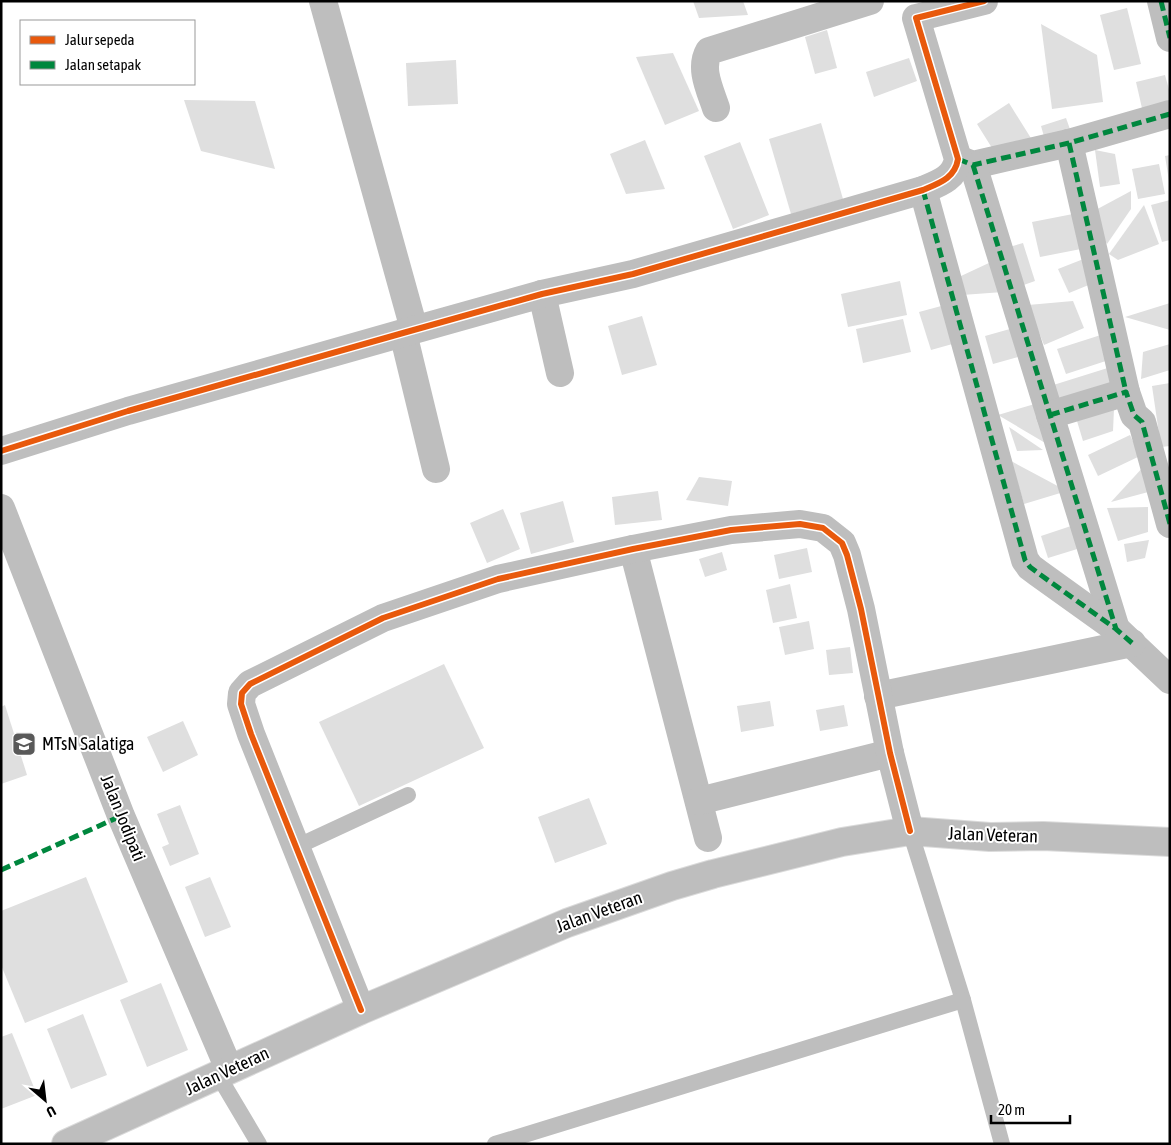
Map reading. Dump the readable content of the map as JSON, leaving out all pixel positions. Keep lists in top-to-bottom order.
{
  "streets": {
    "street": ["Jalan Jodipati", "Jalan Veteran"]
  },
  "crossings": [
    ["Jalan Jodipati", "Jalan Veteran"]
  ],
  "places": {
    "school or university": ["MTsN Salatiga"]
  },
  "legend": ["Jalur sepeda", "Jalan setapak"],
  "scale_bar": "20 m",
  "north": "bottom right"
}
